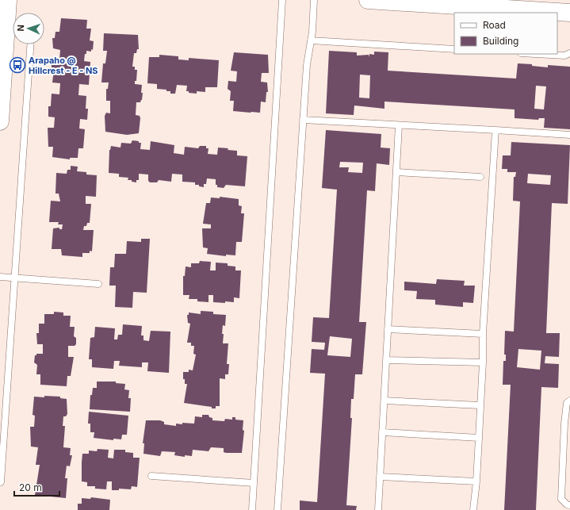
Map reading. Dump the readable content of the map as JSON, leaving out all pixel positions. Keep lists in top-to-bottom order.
{
  "places": {
    "bus stop": ["Arapaho @ Hillcrest - E - NS"]
  },
  "legend": ["Road", "Building"],
  "scale_bar": "20 m",
  "north": "left"
}
